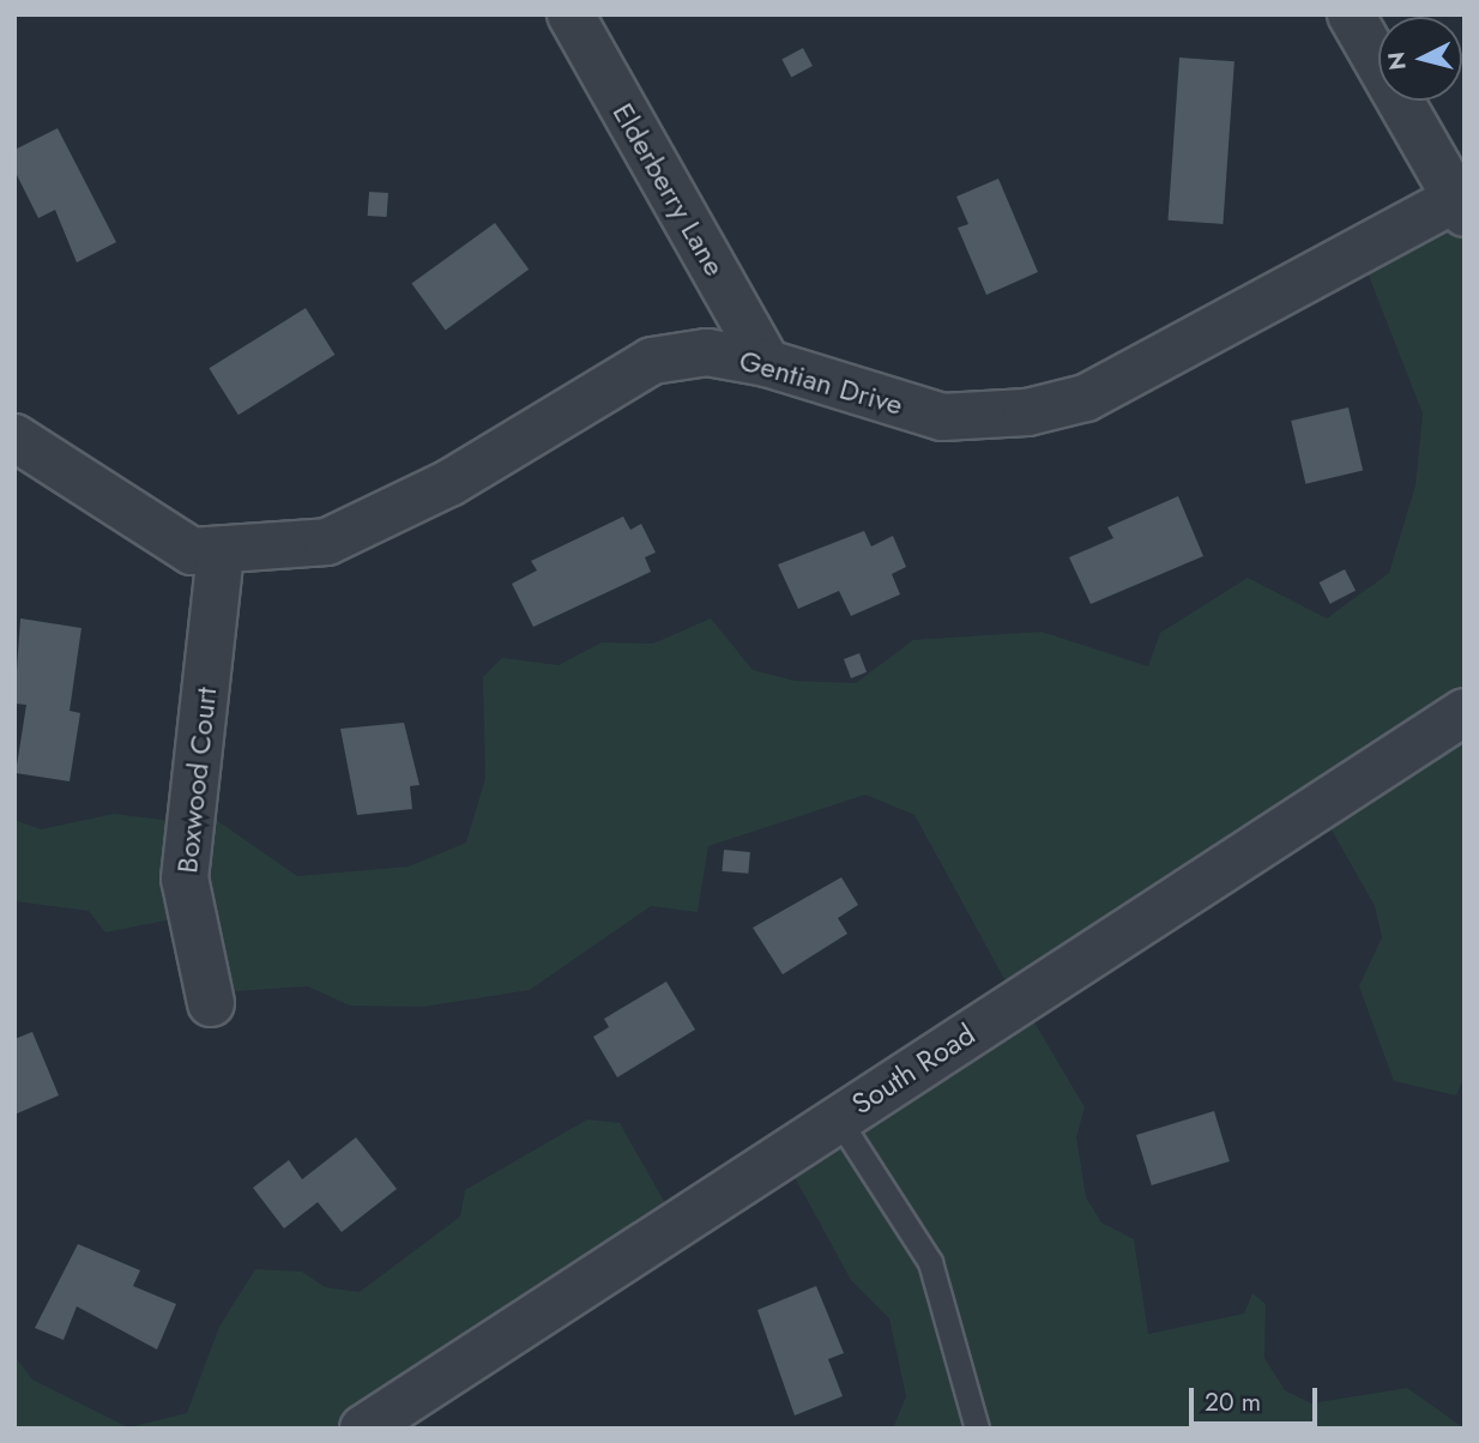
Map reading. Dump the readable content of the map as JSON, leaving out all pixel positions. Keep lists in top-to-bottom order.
{
  "streets": {
    "street": [
      "Elderberry Lane",
      "Gentian Drive",
      "Boxwood Court",
      "South Road"
    ]
  },
  "crossings": [
    ["Elderberry Lane", "Gentian Drive"],
    ["Gentian Drive", "Boxwood Court"]
  ],
  "scale_bar": "20 m",
  "north": "left"
}
